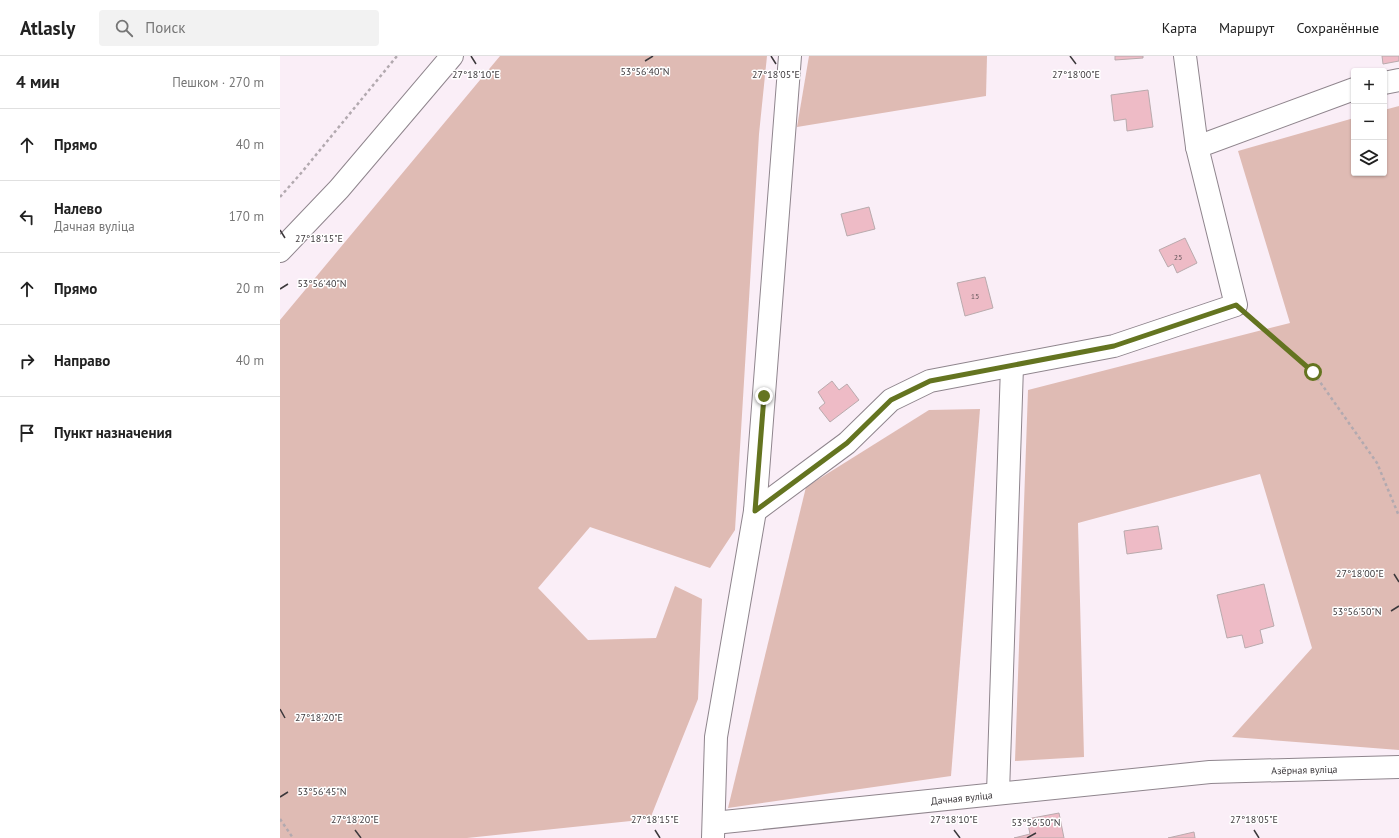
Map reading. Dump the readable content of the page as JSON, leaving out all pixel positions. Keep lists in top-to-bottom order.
{
  "streets": {
    "street": ["Азёрная вуліца", "Дачная вуліца"]
  },
  "crossings": [
    ["Азёрная вуліца", "Дачная вуліца"]
  ],
  "house_numbers": ["25", "15"],
  "page": {
    "header": "Atlasly",
    "search": "Поиск",
    "nav": ["Карта", "Маршрут", "Сохранённые"],
    "heading": ["4 мин", "Пешком · 270 m"],
    "map_buttons": ["+", "−"],
    "list": [
      ["Прямо", "40 m"],
      ["Налево", "Дачная вуліца", "170 m"],
      ["Прямо", "20 m"],
      ["Направо", "40 m"],
      "Пункт назначения"
    ]
  },
  "coordinates": [
    "53°56'40\"N",
    "27°18'10\"E",
    "27°18'05\"E",
    "27°18'00\"E",
    "27°18'15\"E",
    "53°56'50\"N",
    "27°18'20\"E",
    "53°56'45\"N"
  ]
}
